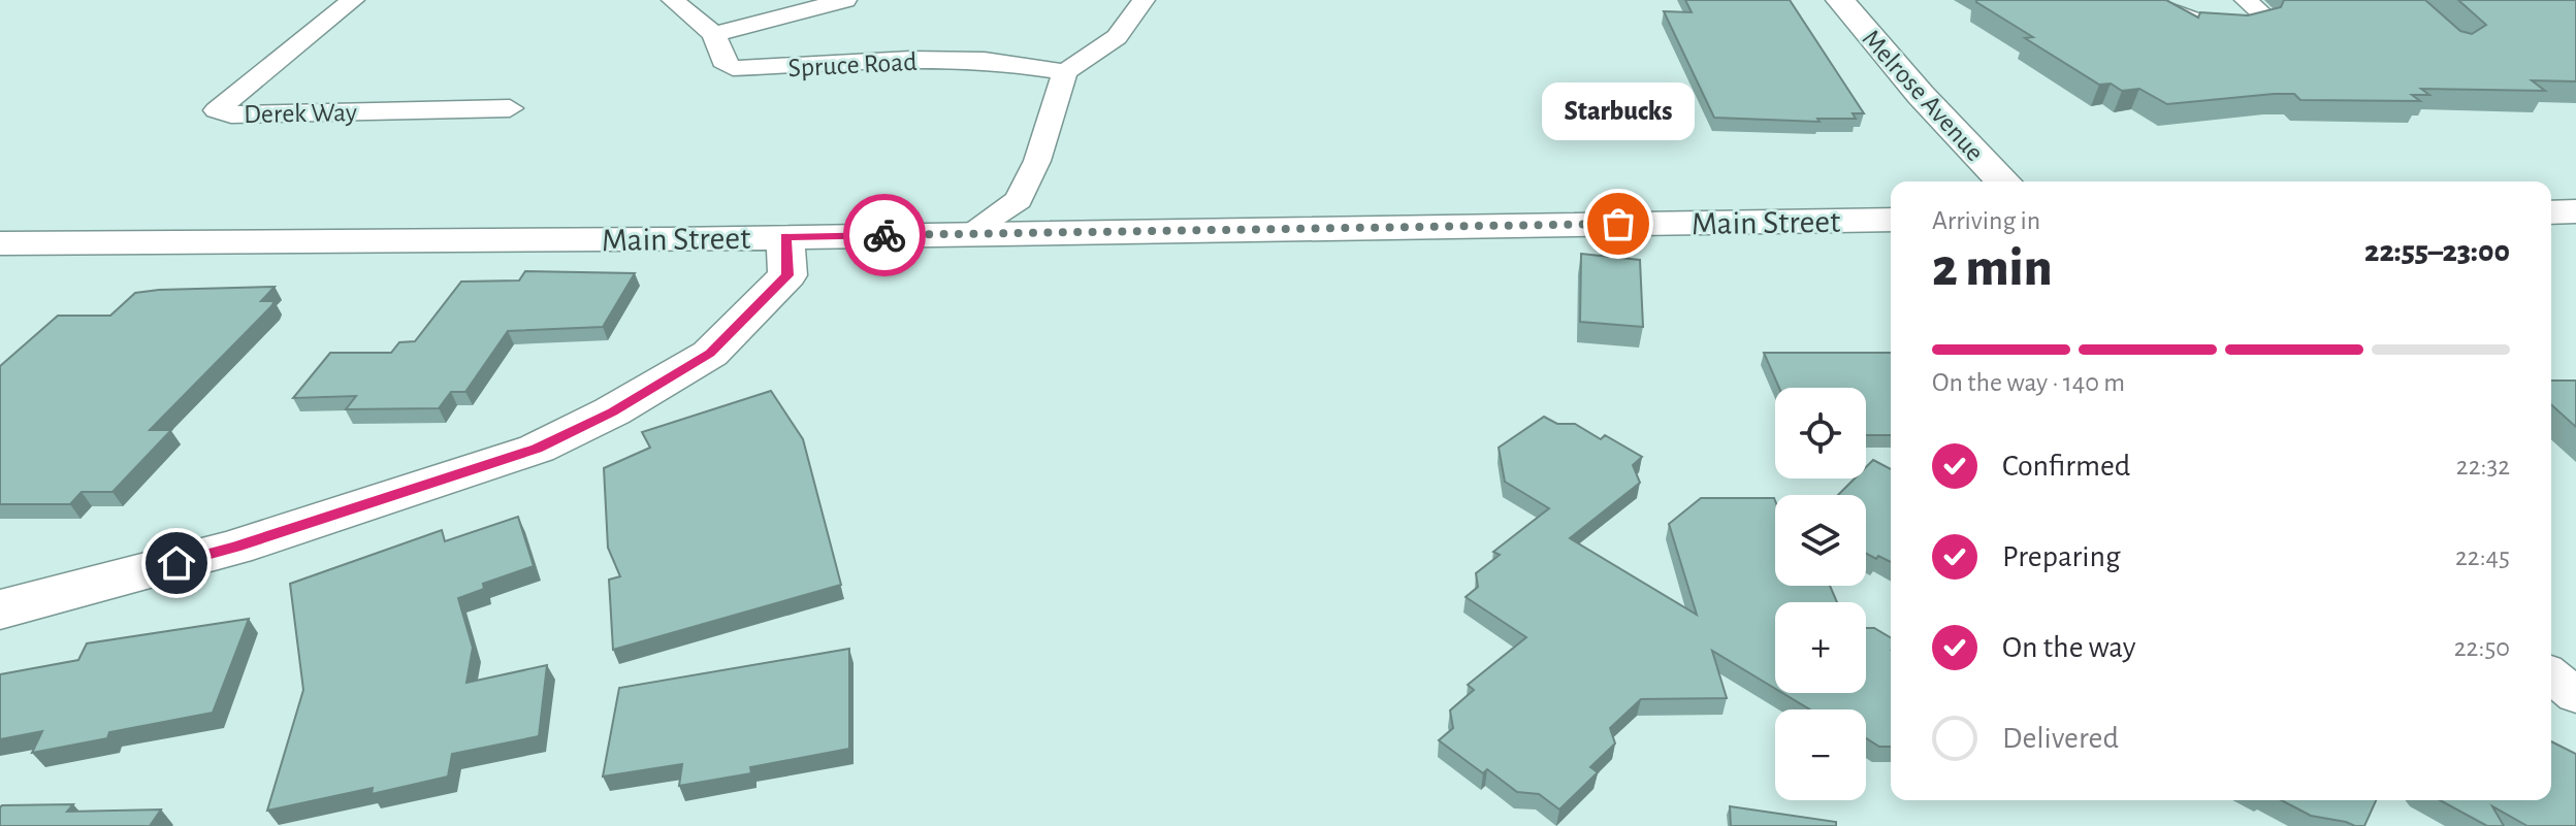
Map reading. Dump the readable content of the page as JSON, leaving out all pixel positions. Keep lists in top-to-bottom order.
{
  "streets": {
    "main road": ["Melrose Avenue", "Main Street"],
    "street": ["Spruce Road", "Derek Way"]
  },
  "places": ["Starbucks"],
  "page": {
    "bubble": "Starbucks",
    "heading": ["2 min", "Arriving in", "22:55–23:00"],
    "bar": "On the way · 140 m",
    "map_buttons": ["+", "−"],
    "list": [
      ["Confirmed", "22:32"],
      ["Preparing", "22:45"],
      ["On the way", "22:50"],
      "Delivered"
    ]
  }
}
